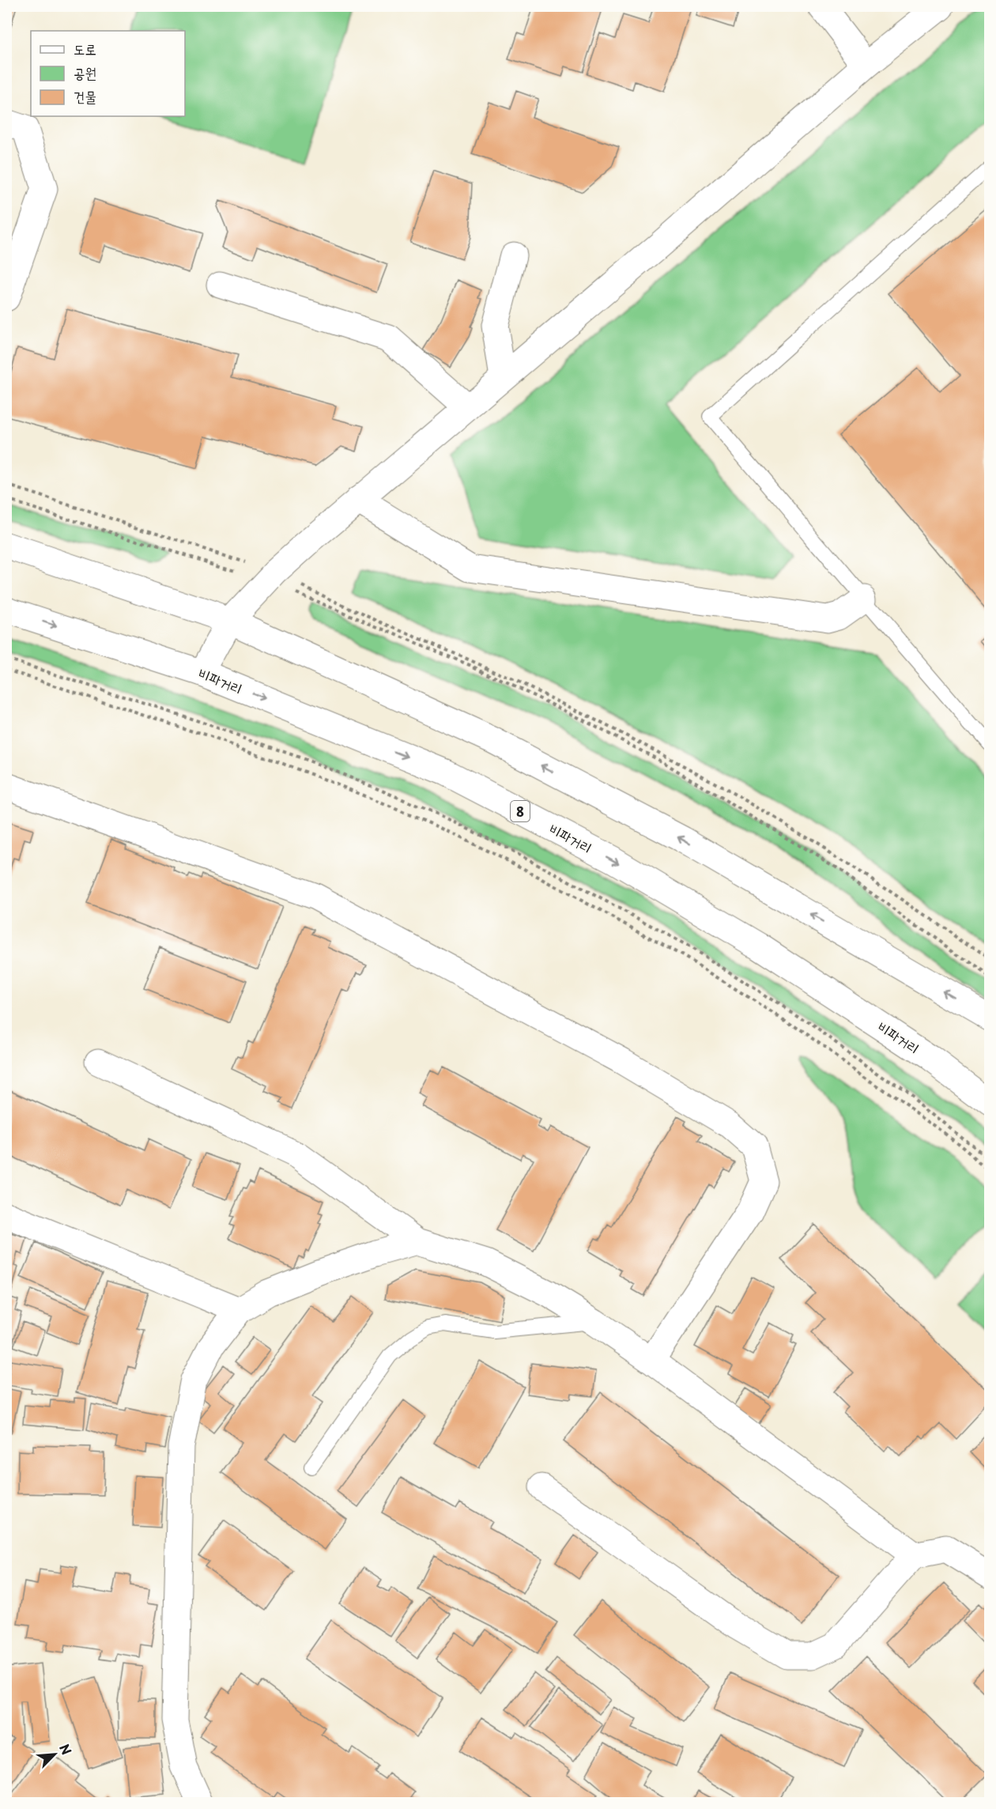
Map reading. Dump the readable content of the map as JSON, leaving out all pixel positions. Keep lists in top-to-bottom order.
{
  "streets": {
    "street": ["비파거리", "8"]
  },
  "legend": ["도로", "공원", "건물"],
  "north": "top right"
}
